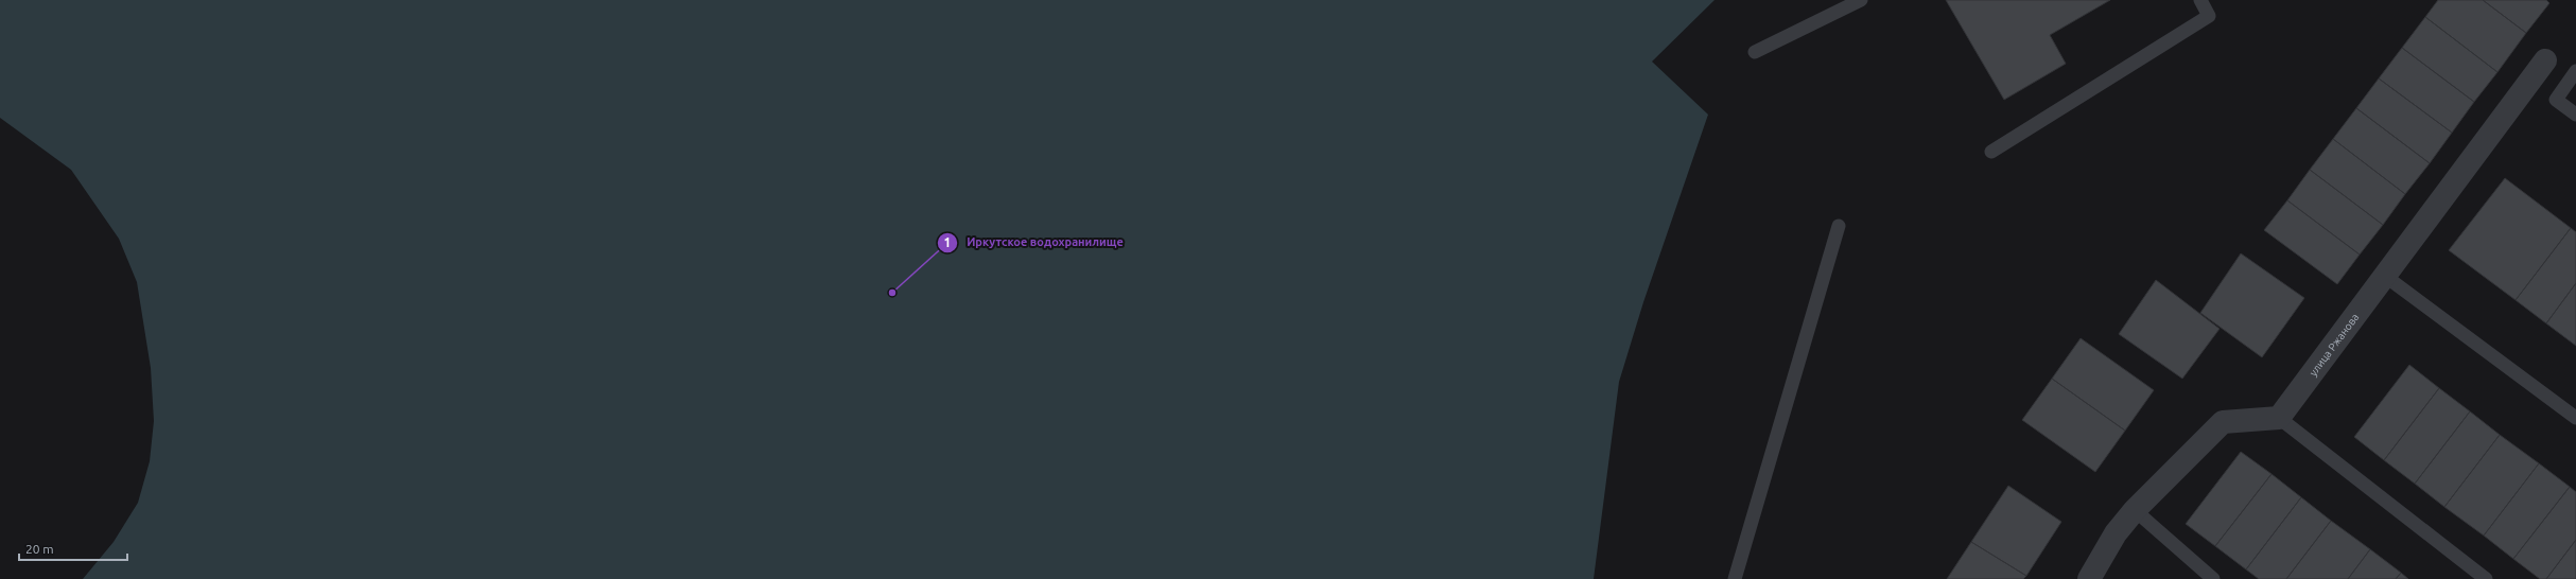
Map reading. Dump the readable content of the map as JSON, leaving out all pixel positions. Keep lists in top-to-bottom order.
{
  "streets": {
    "street": ["улица Ржанова"]
  },
  "places": ["Иркутское водохранилище"],
  "scale_bar": "20 m"
}
